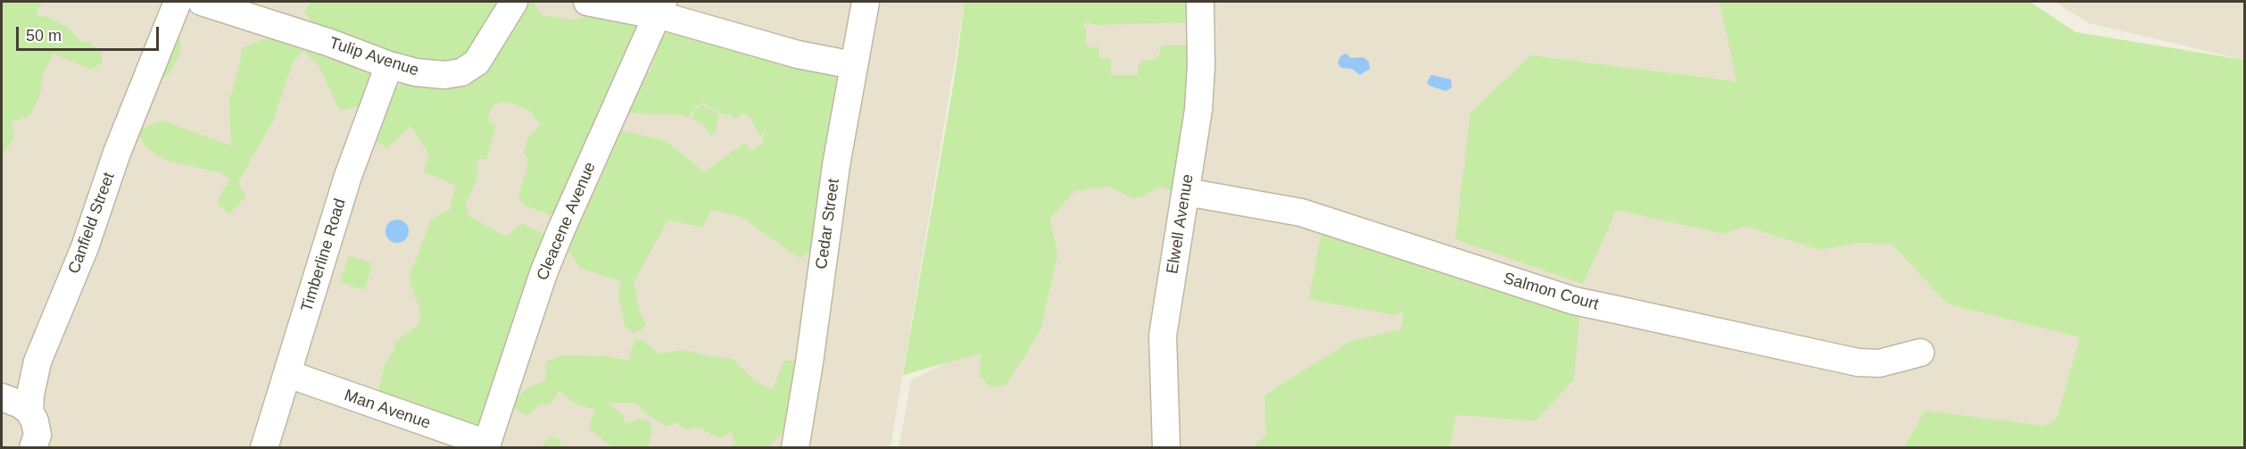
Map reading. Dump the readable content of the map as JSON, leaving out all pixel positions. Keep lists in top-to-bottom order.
{
  "streets": {
    "street": [
      "Tulip Avenue",
      "Cleacene Avenue",
      "Canfield Street",
      "Cedar Street",
      "Elwell Avenue",
      "Timberline Road",
      "Salmon Court",
      "Man Avenue"
    ]
  },
  "crossings": [
    ["Tulip Avenue", "Timberline Road"],
    ["Cleacene Avenue", "Man Avenue"],
    ["Elwell Avenue", "Salmon Court"],
    ["Timberline Road", "Man Avenue"]
  ],
  "scale_bar": "50 m"
}
